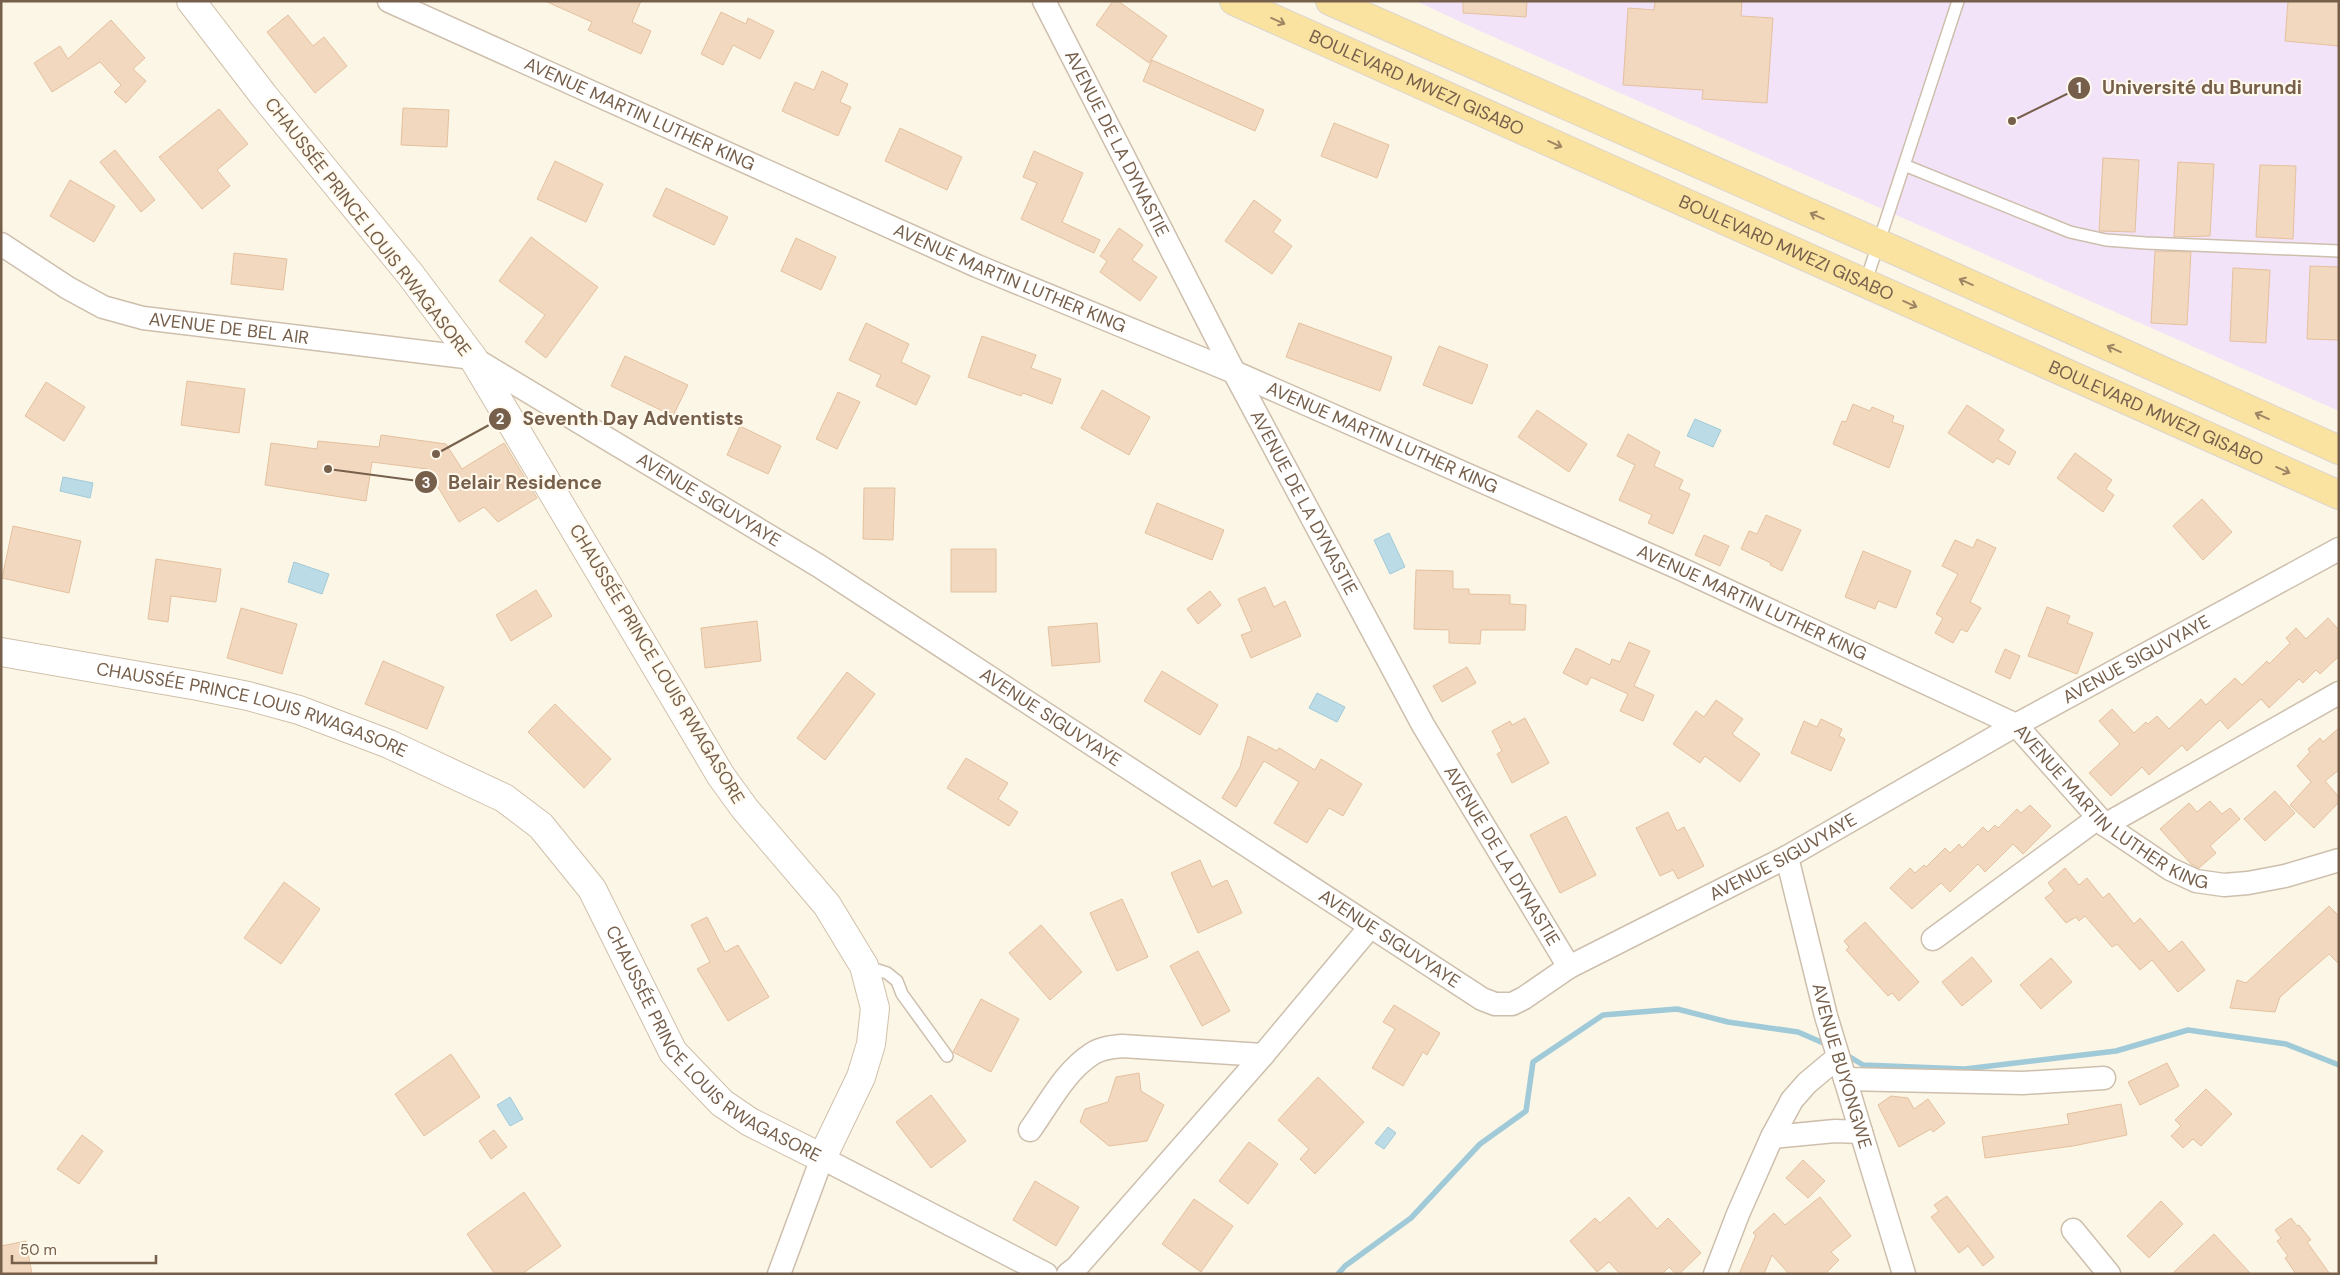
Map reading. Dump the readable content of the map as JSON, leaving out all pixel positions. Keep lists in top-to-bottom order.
{
  "streets": {
    "main road": ["BOULEVARD MWEZI GISABO"],
    "street": [
      "AVENUE MARTIN LUTHER KING",
      "AVENUE DE LA DYNASTIE",
      "CHAUSSÉE PRINCE LOUIS RWAGASORE",
      "AVENUE DE BEL AIR",
      "AVENUE SIGUVYAYE",
      "AVENUE BUYONGWE"
    ]
  },
  "crossings": [
    ["AVENUE MARTIN LUTHER KING", "AVENUE DE LA DYNASTIE"],
    ["AVENUE MARTIN LUTHER KING", "AVENUE SIGUVYAYE"],
    ["AVENUE DE LA DYNASTIE", "AVENUE SIGUVYAYE"],
    ["CHAUSSÉE PRINCE LOUIS RWAGASORE", "AVENUE DE BEL AIR"],
    ["CHAUSSÉE PRINCE LOUIS RWAGASORE", "AVENUE SIGUVYAYE"],
    ["AVENUE DE BEL AIR", "AVENUE SIGUVYAYE"],
    ["AVENUE SIGUVYAYE", "AVENUE BUYONGWE"]
  ],
  "places": ["Université du Burundi", "Seventh Day Adventists", "Belair Residence"],
  "scale_bar": "50 m"
}
